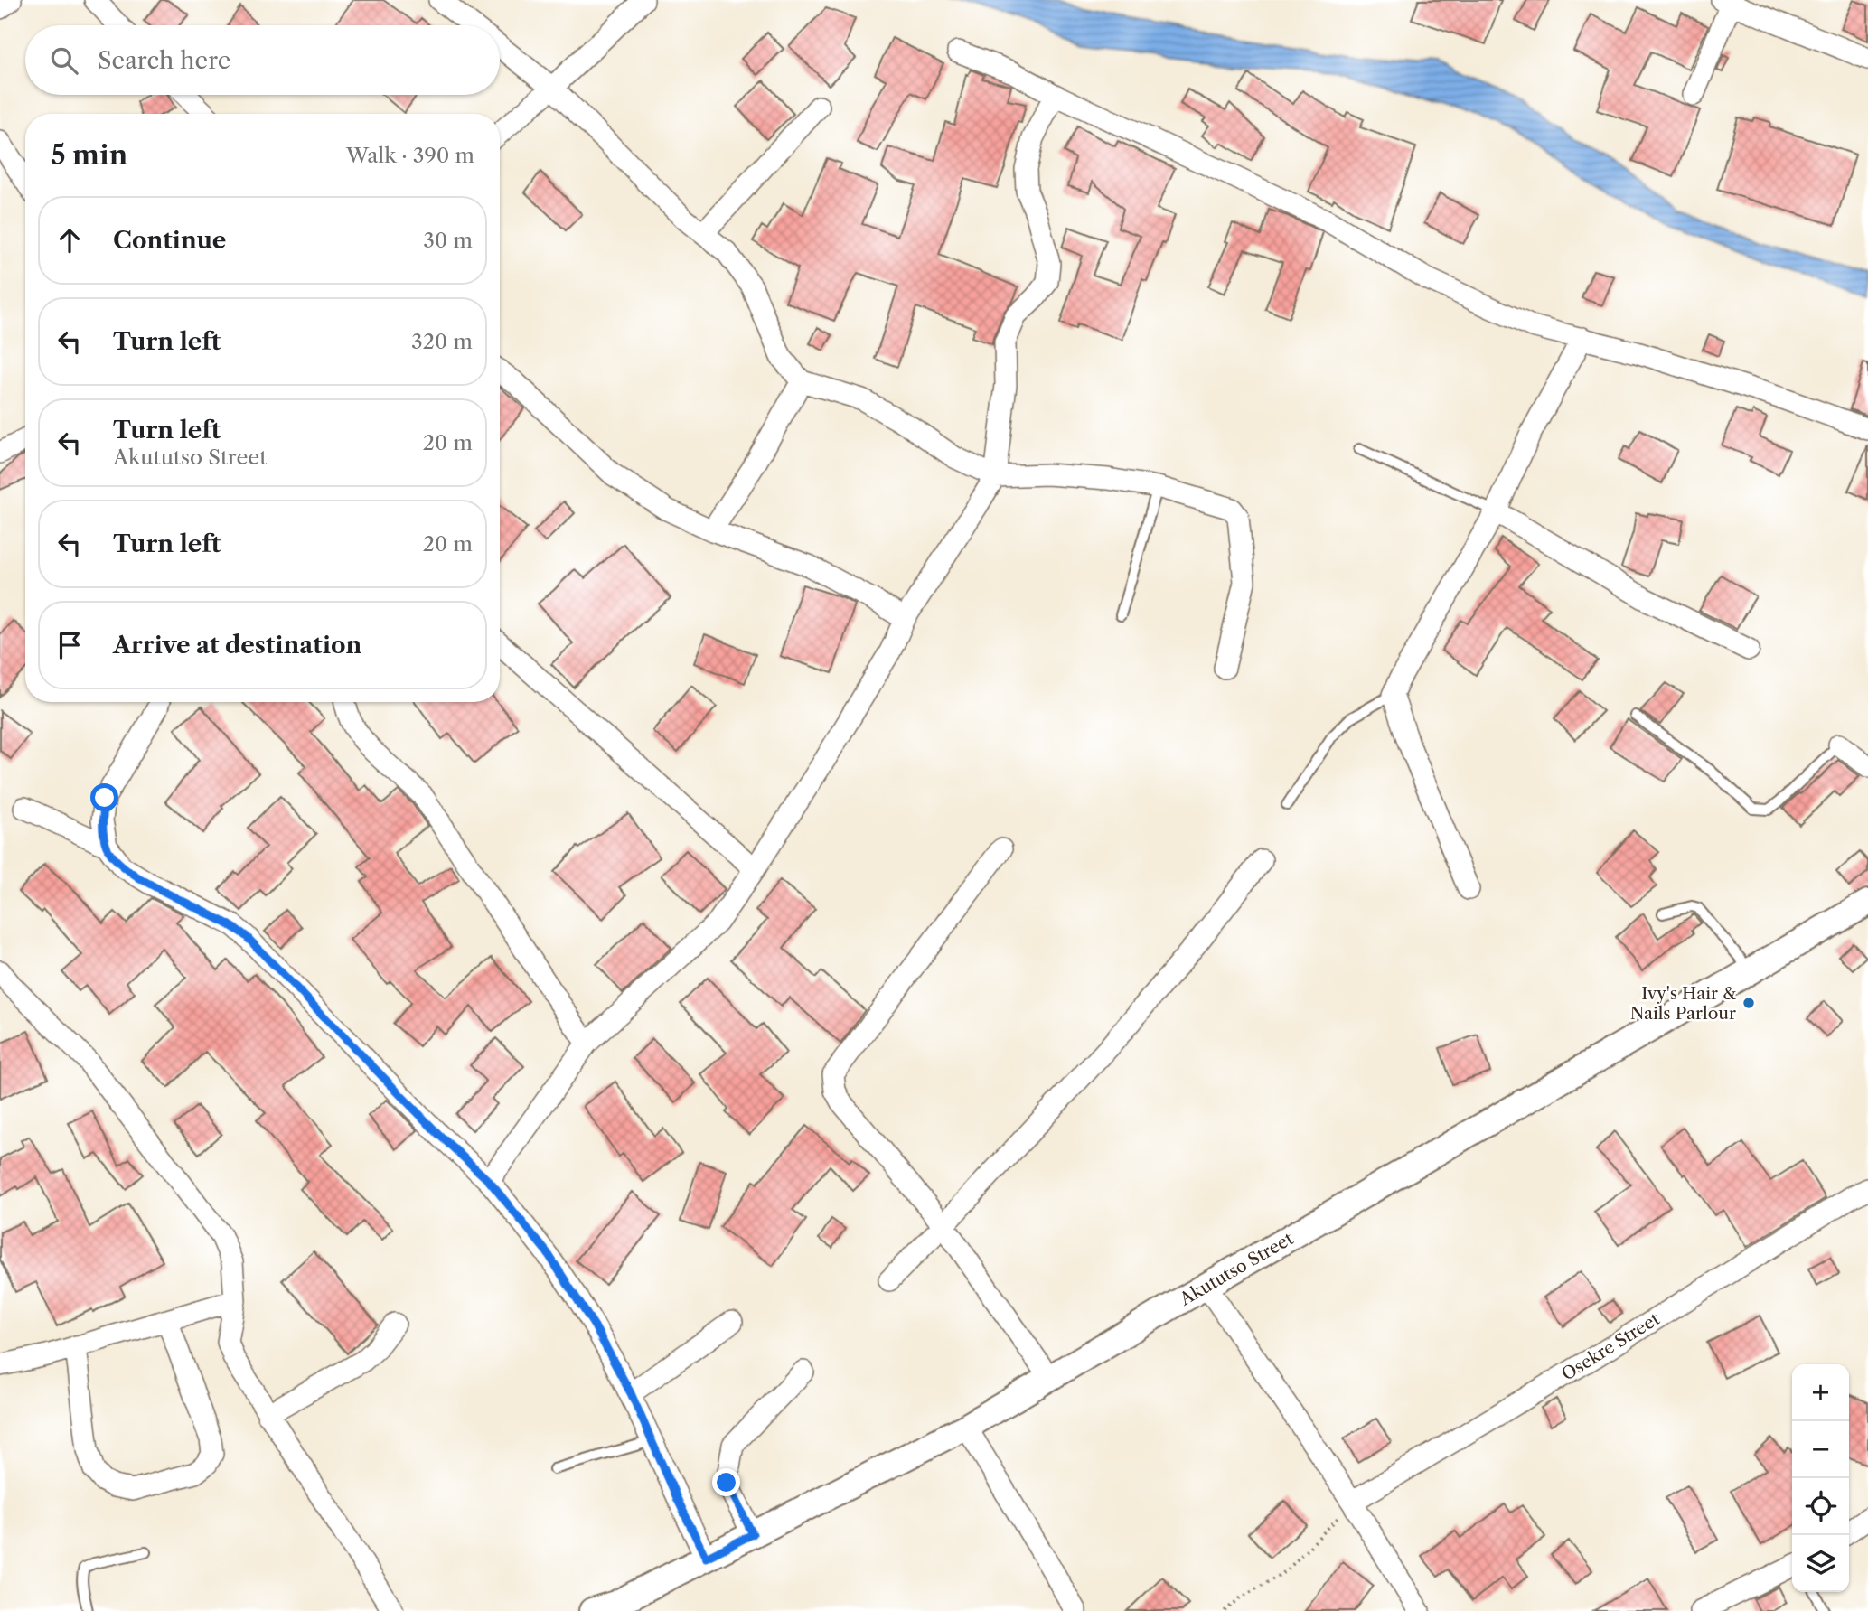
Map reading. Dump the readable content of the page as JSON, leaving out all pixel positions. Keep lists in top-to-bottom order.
{
  "streets": {
    "street": ["Akututso Street", "Osekre Street"]
  },
  "places": ["Ivy's Hair & Nails Parlour"],
  "page": {
    "search": "Search here",
    "heading": ["5 min", "Walk · 390 m"],
    "list": [
      ["Continue", "30 m"],
      ["Turn left", "320 m"],
      ["Turn left", "Akututso Street", "20 m"],
      ["Turn left", "20 m"],
      "Arrive at destination"
    ],
    "map_buttons": ["+", "−"]
  }
}
